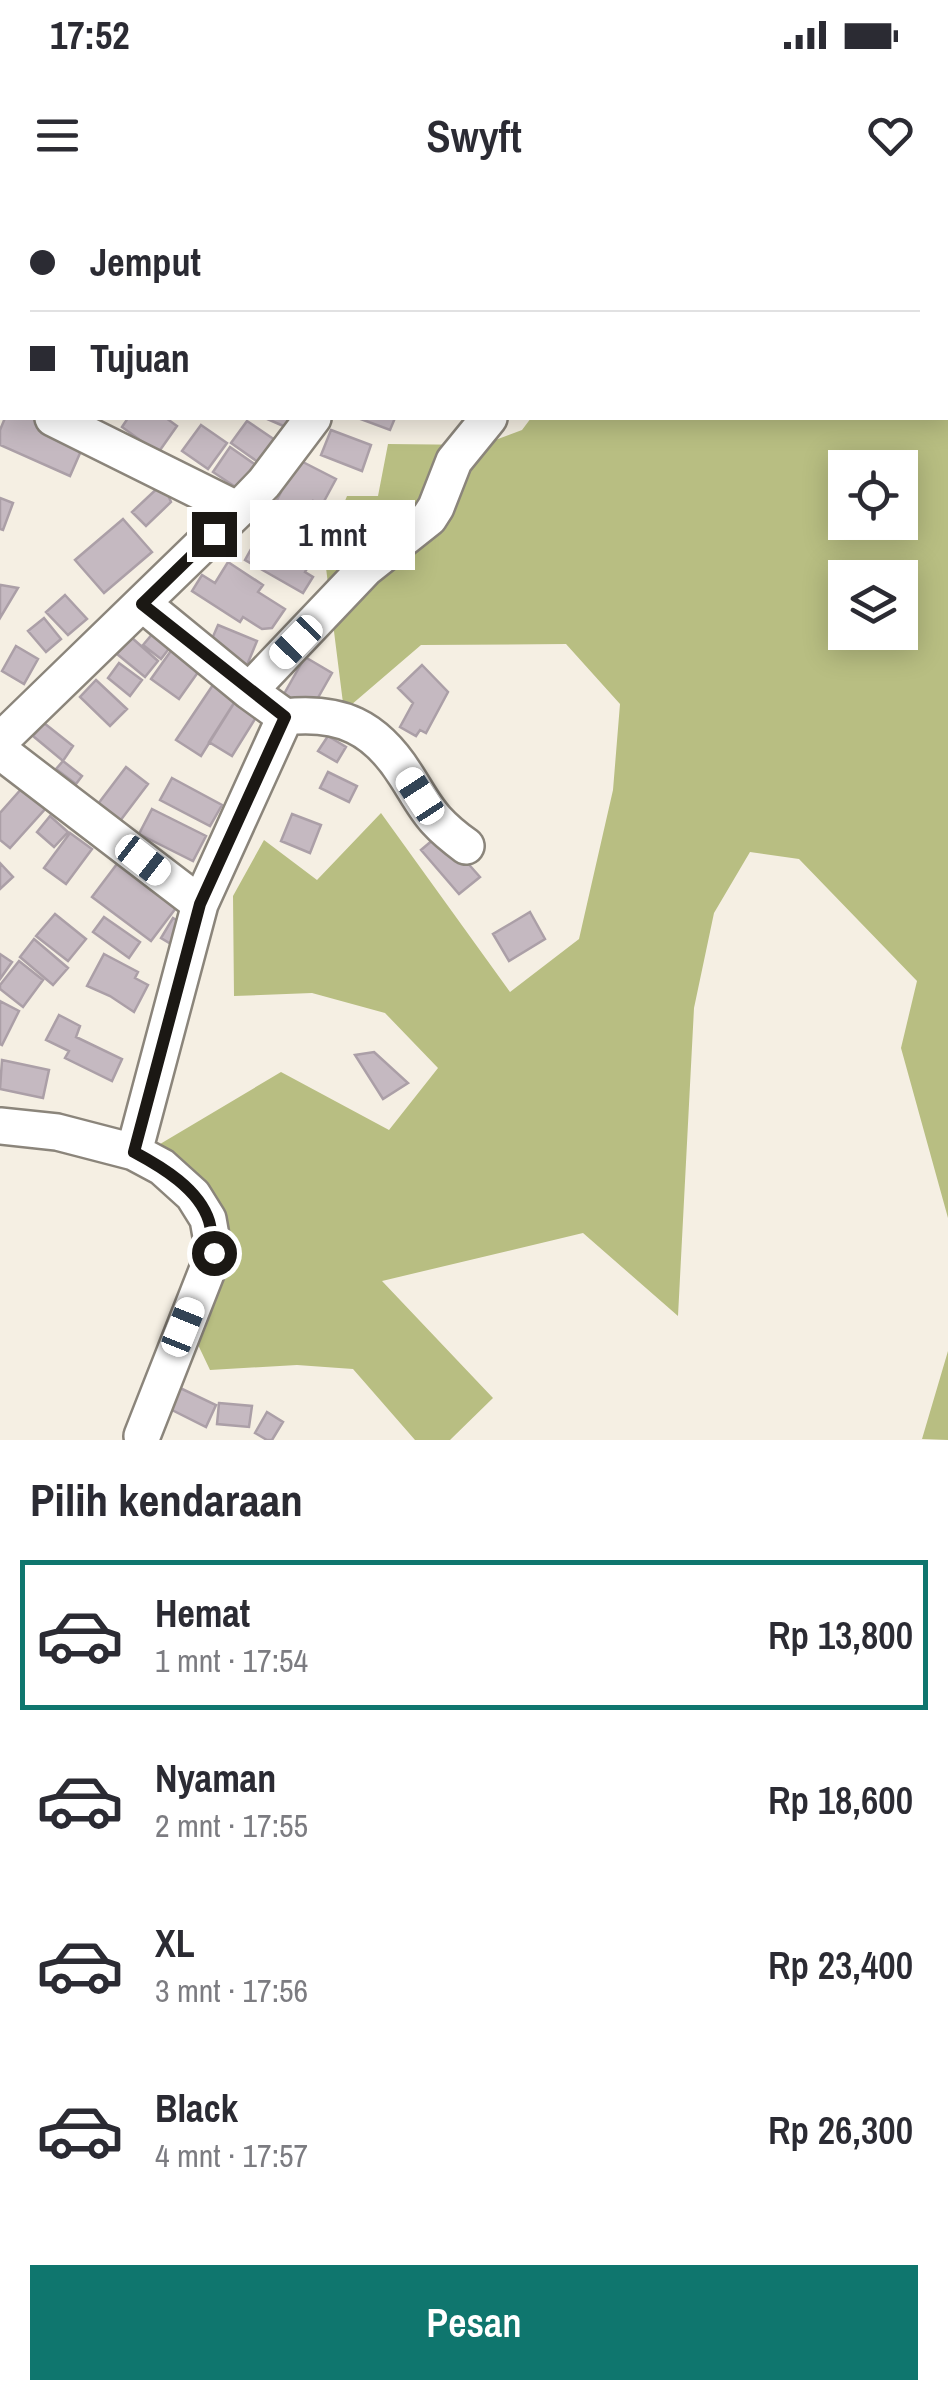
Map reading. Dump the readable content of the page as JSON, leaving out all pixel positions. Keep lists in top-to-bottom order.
{
  "page": {
    "status": "17:52",
    "header": "Swyft",
    "banner": ["Jemput", "Tujuan"],
    "bubble": "1 mnt",
    "heading": "Pilih kendaraan",
    "list": [
      {
        "name": "Hemat",
        "note": "1 mnt · 17:54",
        "value": "Rp 13,800"
      },
      {
        "name": "Nyaman",
        "note": "2 mnt · 17:55",
        "value": "Rp 18,600"
      },
      {
        "name": "XL",
        "note": "3 mnt · 17:56",
        "value": "Rp 23,400"
      },
      {
        "name": "Black",
        "note": "4 mnt · 17:57",
        "value": "Rp 26,300"
      }
    ],
    "buttons": "Pesan"
  }
}
